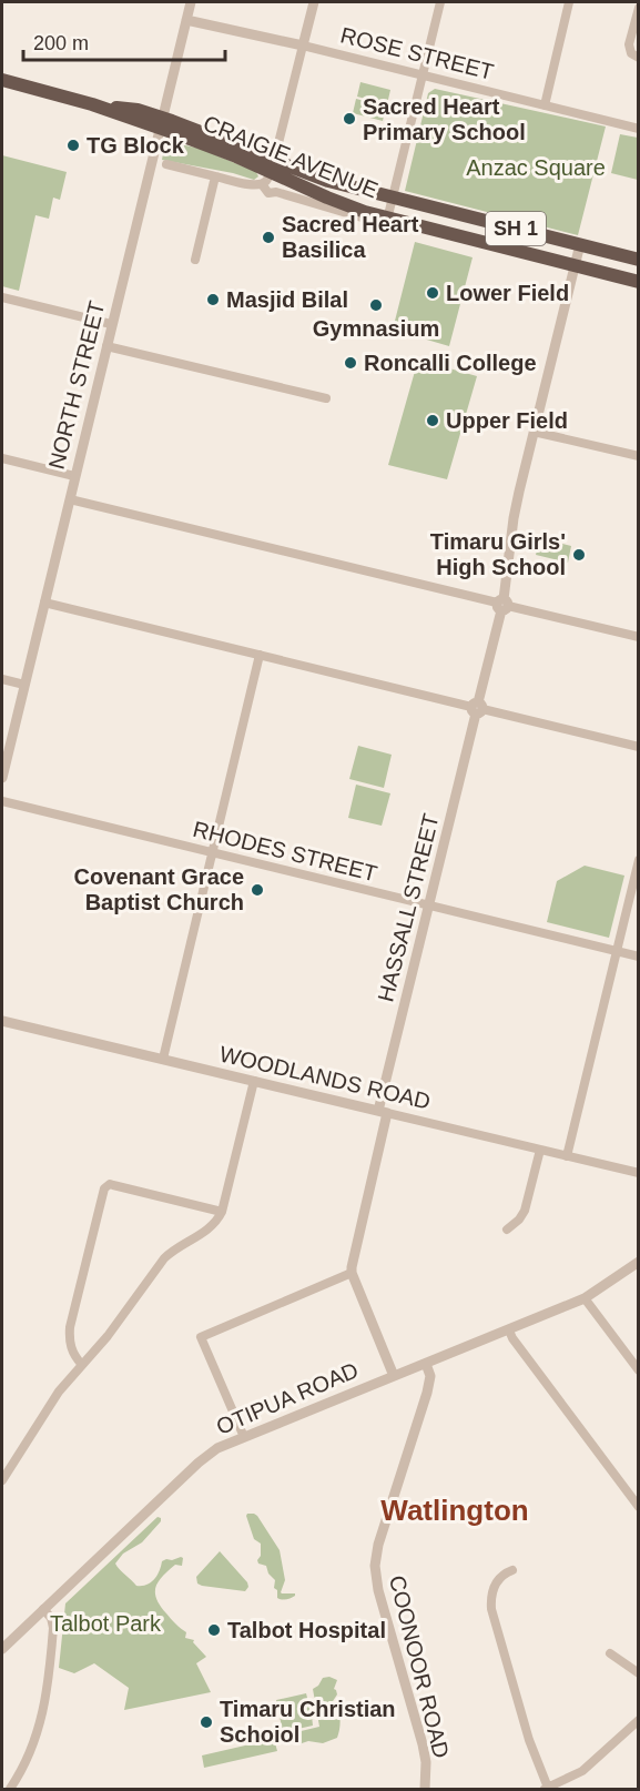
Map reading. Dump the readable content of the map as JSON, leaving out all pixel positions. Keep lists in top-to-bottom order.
{
  "streets": {
    "highway": ["CRAIGIE AVENUE", "SH 1"],
    "street": [
      "ROSE STREET",
      "NORTH STREET",
      "RHODES STREET",
      "HASSALL STREET",
      "WOODLANDS ROAD",
      "OTIPUA ROAD",
      "COONOOR ROAD"
    ]
  },
  "crossings": [
    ["ROSE STREET", "NORTH STREET"],
    ["CRAIGIE AVENUE", "SH 1"],
    ["CRAIGIE AVENUE", "NORTH STREET"],
    ["CRAIGIE AVENUE", "HASSALL STREET"],
    ["SH 1", "NORTH STREET"],
    ["RHODES STREET", "HASSALL STREET"],
    ["HASSALL STREET", "WOODLANDS ROAD"],
    ["HASSALL STREET", "OTIPUA ROAD"],
    ["OTIPUA ROAD", "COONOOR ROAD"]
  ],
  "districts": ["Watlington"],
  "parks": ["Anzac Square", "Talbot Park"],
  "places": [
    "Sacred Heart Primary School",
    "TG Block",
    "Sacred Heart Basilica",
    "Lower Field",
    "Masjid Bilal",
    "Gymnasium",
    "Roncalli College",
    "Upper Field",
    "Timaru Girls' High School",
    "Covenant Grace Baptist Church",
    "Talbot Hospital",
    "Timaru Christian Schoiol"
  ],
  "scale_bar": "200 m"
}
